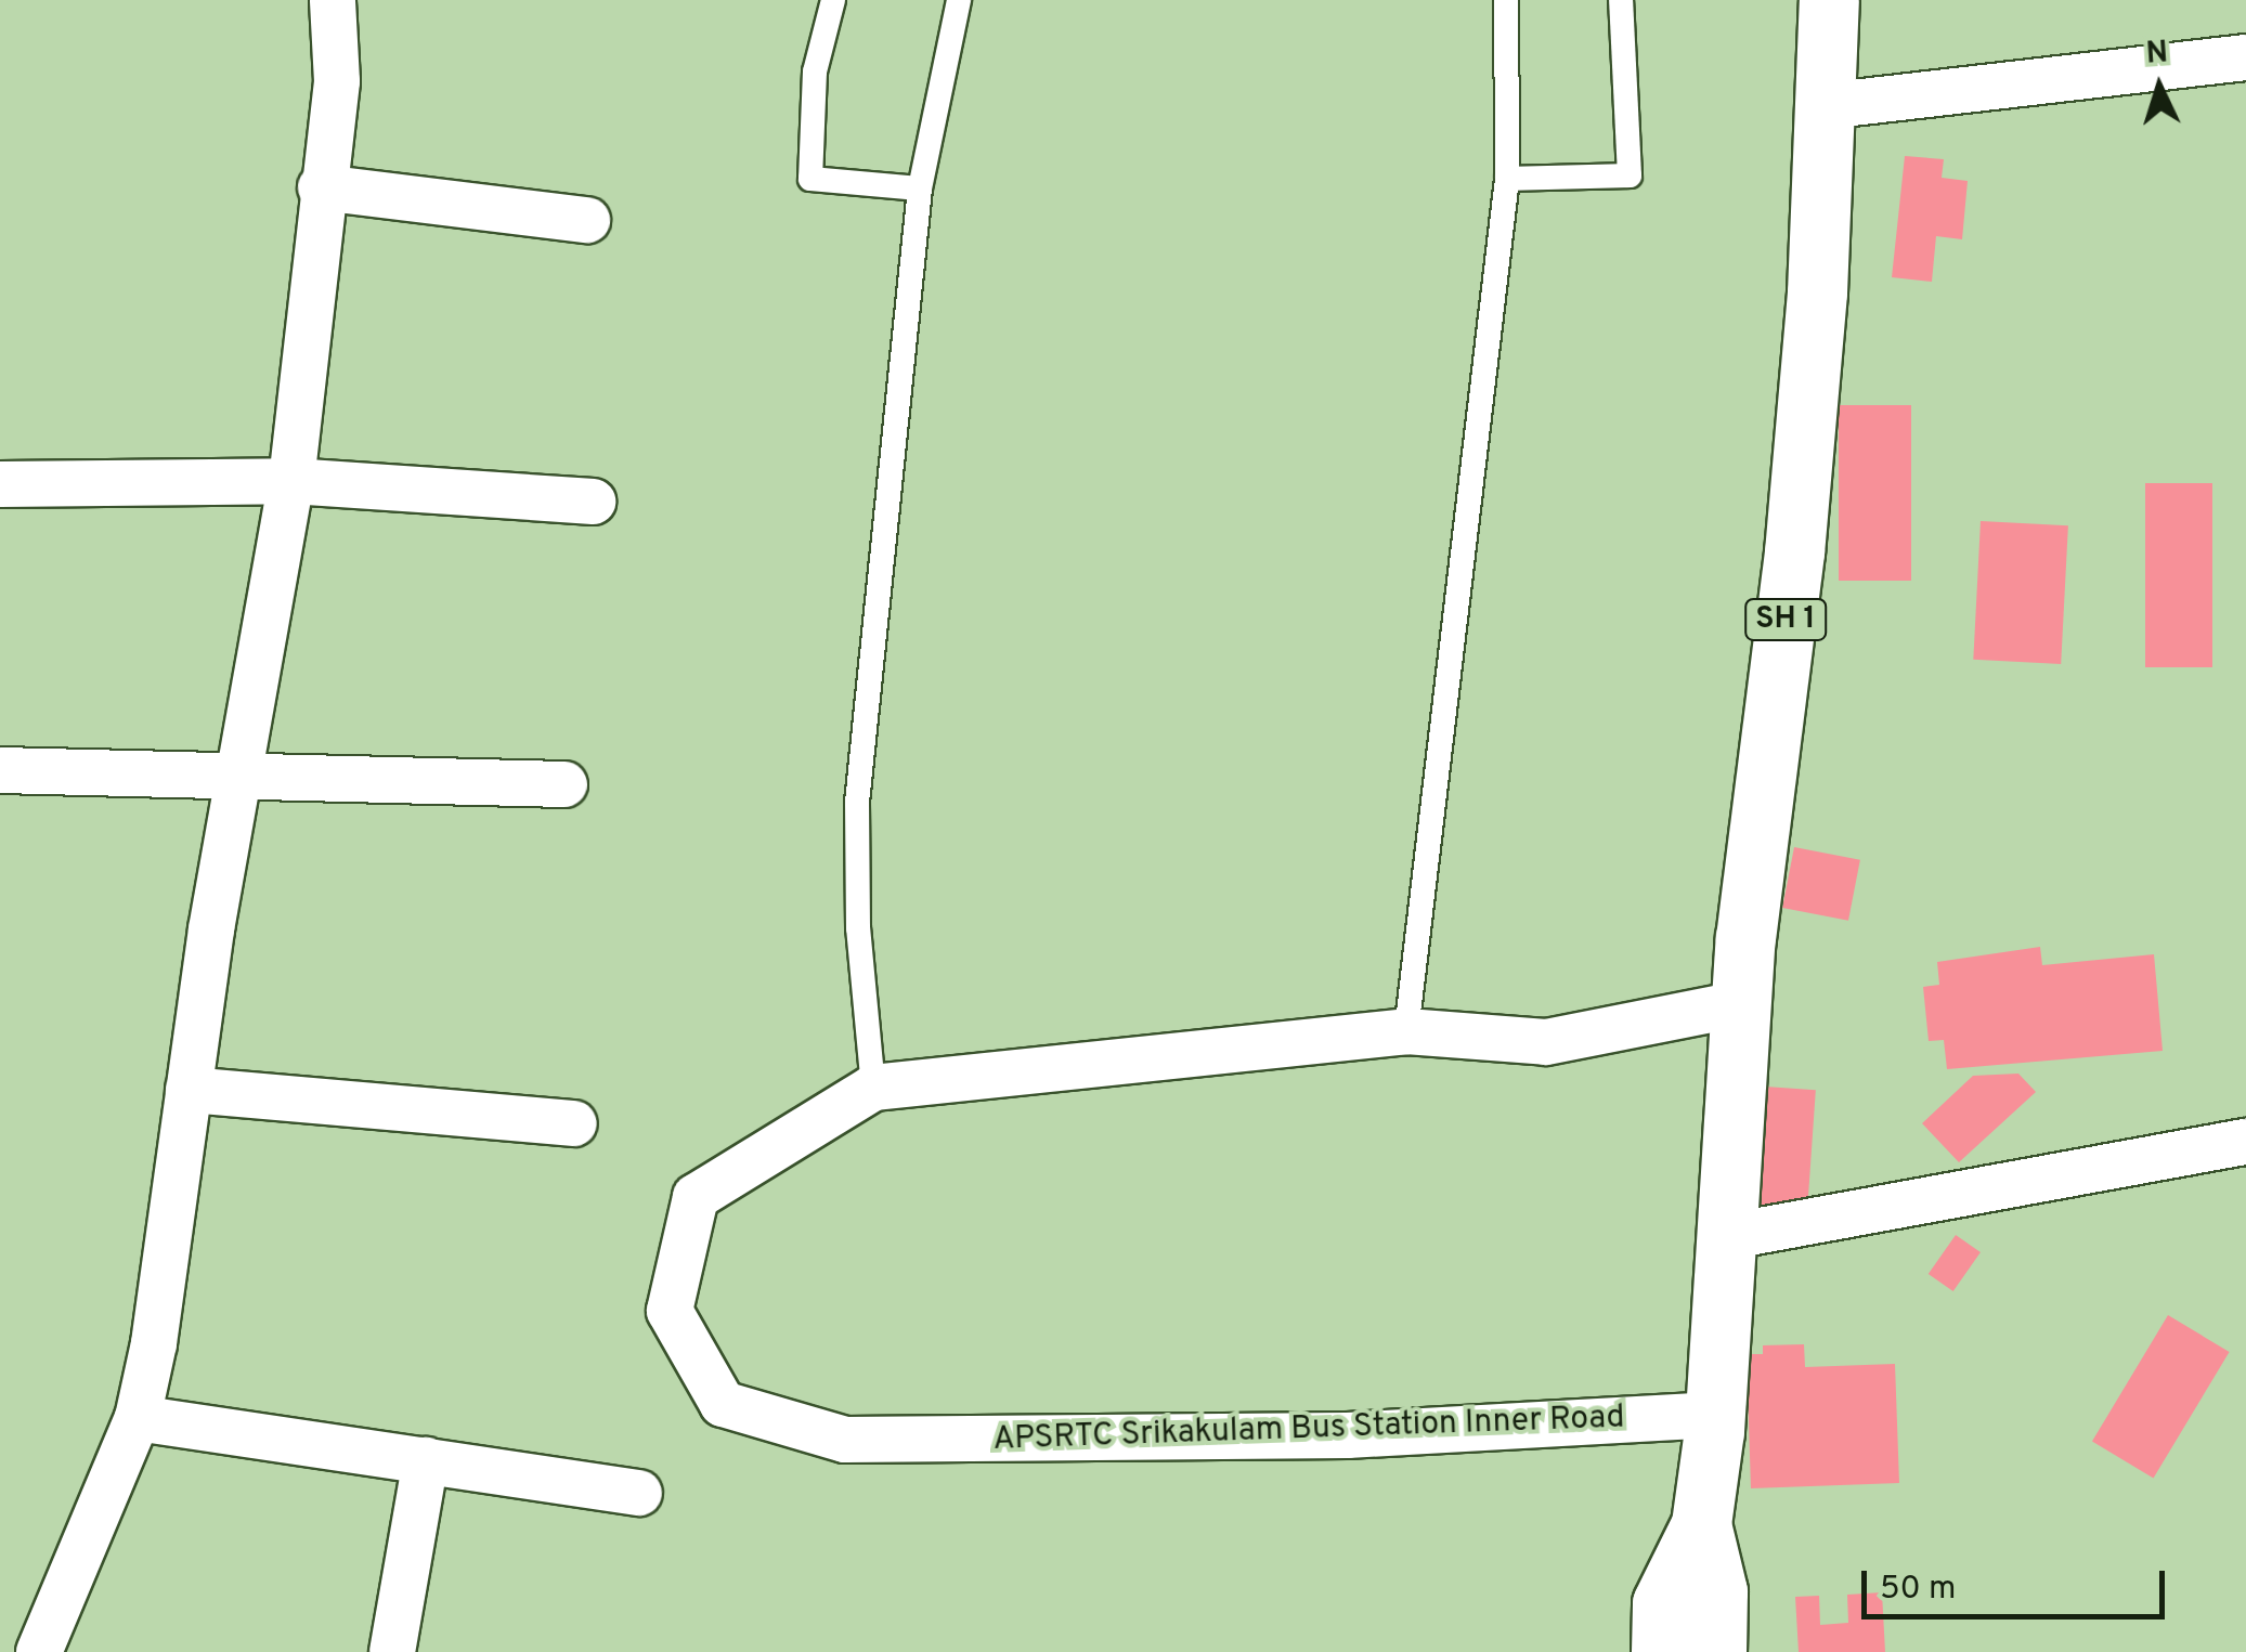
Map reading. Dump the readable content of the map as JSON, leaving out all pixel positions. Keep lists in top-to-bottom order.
{
  "streets": {
    "main road": ["SH 1"],
    "street": ["APSRTC Srikakulam Bus Station Inner Road"]
  },
  "crossings": [
    ["SH 1", "APSRTC Srikakulam Bus Station Inner Road"]
  ],
  "scale_bar": "50 m",
  "north": "top"
}
